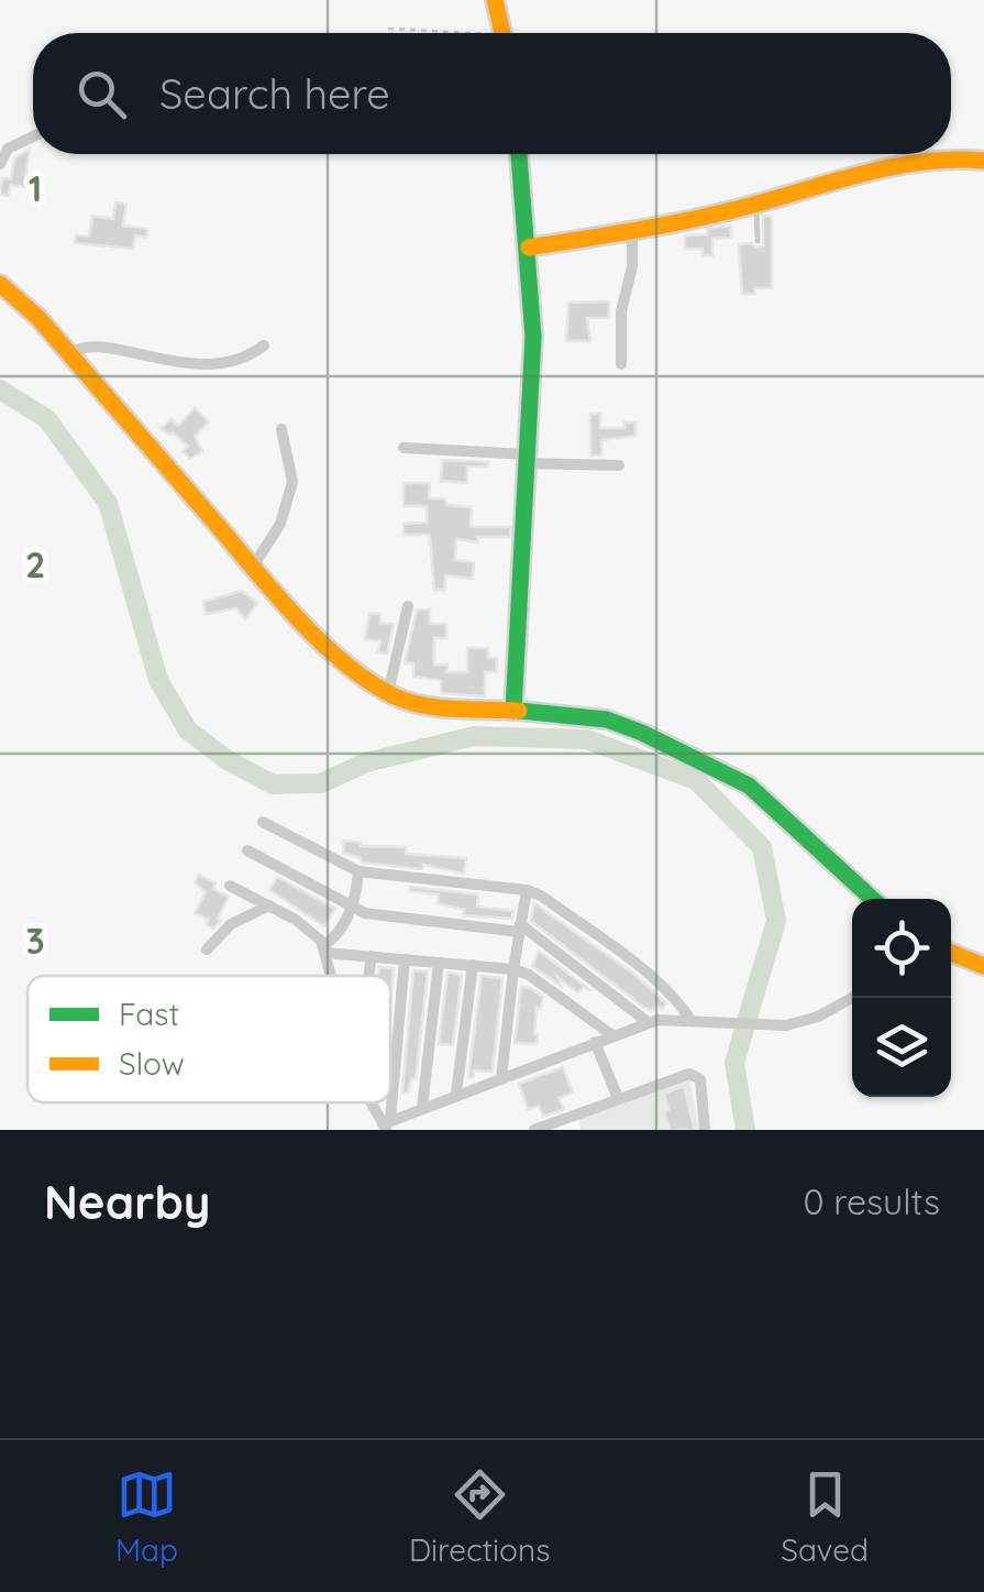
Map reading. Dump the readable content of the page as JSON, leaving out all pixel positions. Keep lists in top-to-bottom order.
{
  "legend": ["Fast", "Slow"],
  "page": {
    "search": "Search here",
    "heading": ["Nearby", "0 results"],
    "nav": ["Map", "Directions", "Saved"]
  },
  "grid": {
    "rows": ["1", "2", "3"]
  }
}
